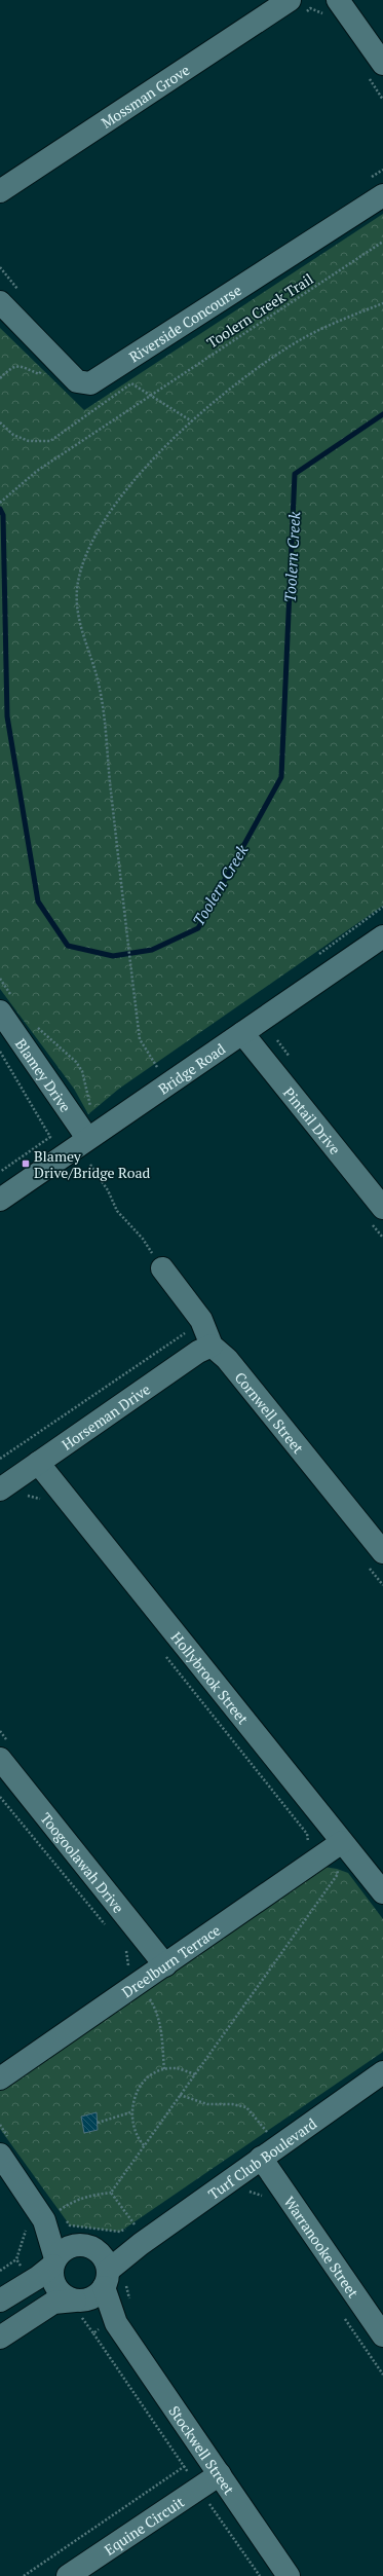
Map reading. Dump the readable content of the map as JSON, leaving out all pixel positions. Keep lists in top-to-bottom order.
{
  "streets": {
    "street": [
      "Mossman Grove",
      "Riverside Concourse",
      "Bridge Road",
      "Blamey Drive",
      "Pintail Drive",
      "Cornwell Street",
      "Horseman Drive",
      "Hollybrook Street",
      "Toogoolawah Drive",
      "Dreelburn Terrace",
      "Turf Club Boulevard",
      "Warranooke Street",
      "Stockwell Street",
      "Equine Circuit"
    ],
    "path": ["Toolern Creek Trail"]
  },
  "crossings": [
    ["Bridge Road", "Blamey Drive"],
    ["Bridge Road", "Pintail Drive"],
    ["Cornwell Street", "Horseman Drive"],
    ["Horseman Drive", "Hollybrook Street"],
    ["Hollybrook Street", "Dreelburn Terrace"],
    ["Toogoolawah Drive", "Dreelburn Terrace"],
    ["Turf Club Boulevard", "Warranooke Street"],
    ["Turf Club Boulevard", "Stockwell Street"],
    ["Stockwell Street", "Equine Circuit"]
  ],
  "water": ["Toolern Creek"],
  "places": {
    "transit": ["Blamey Drive/Bridge Road"]
  }
}
